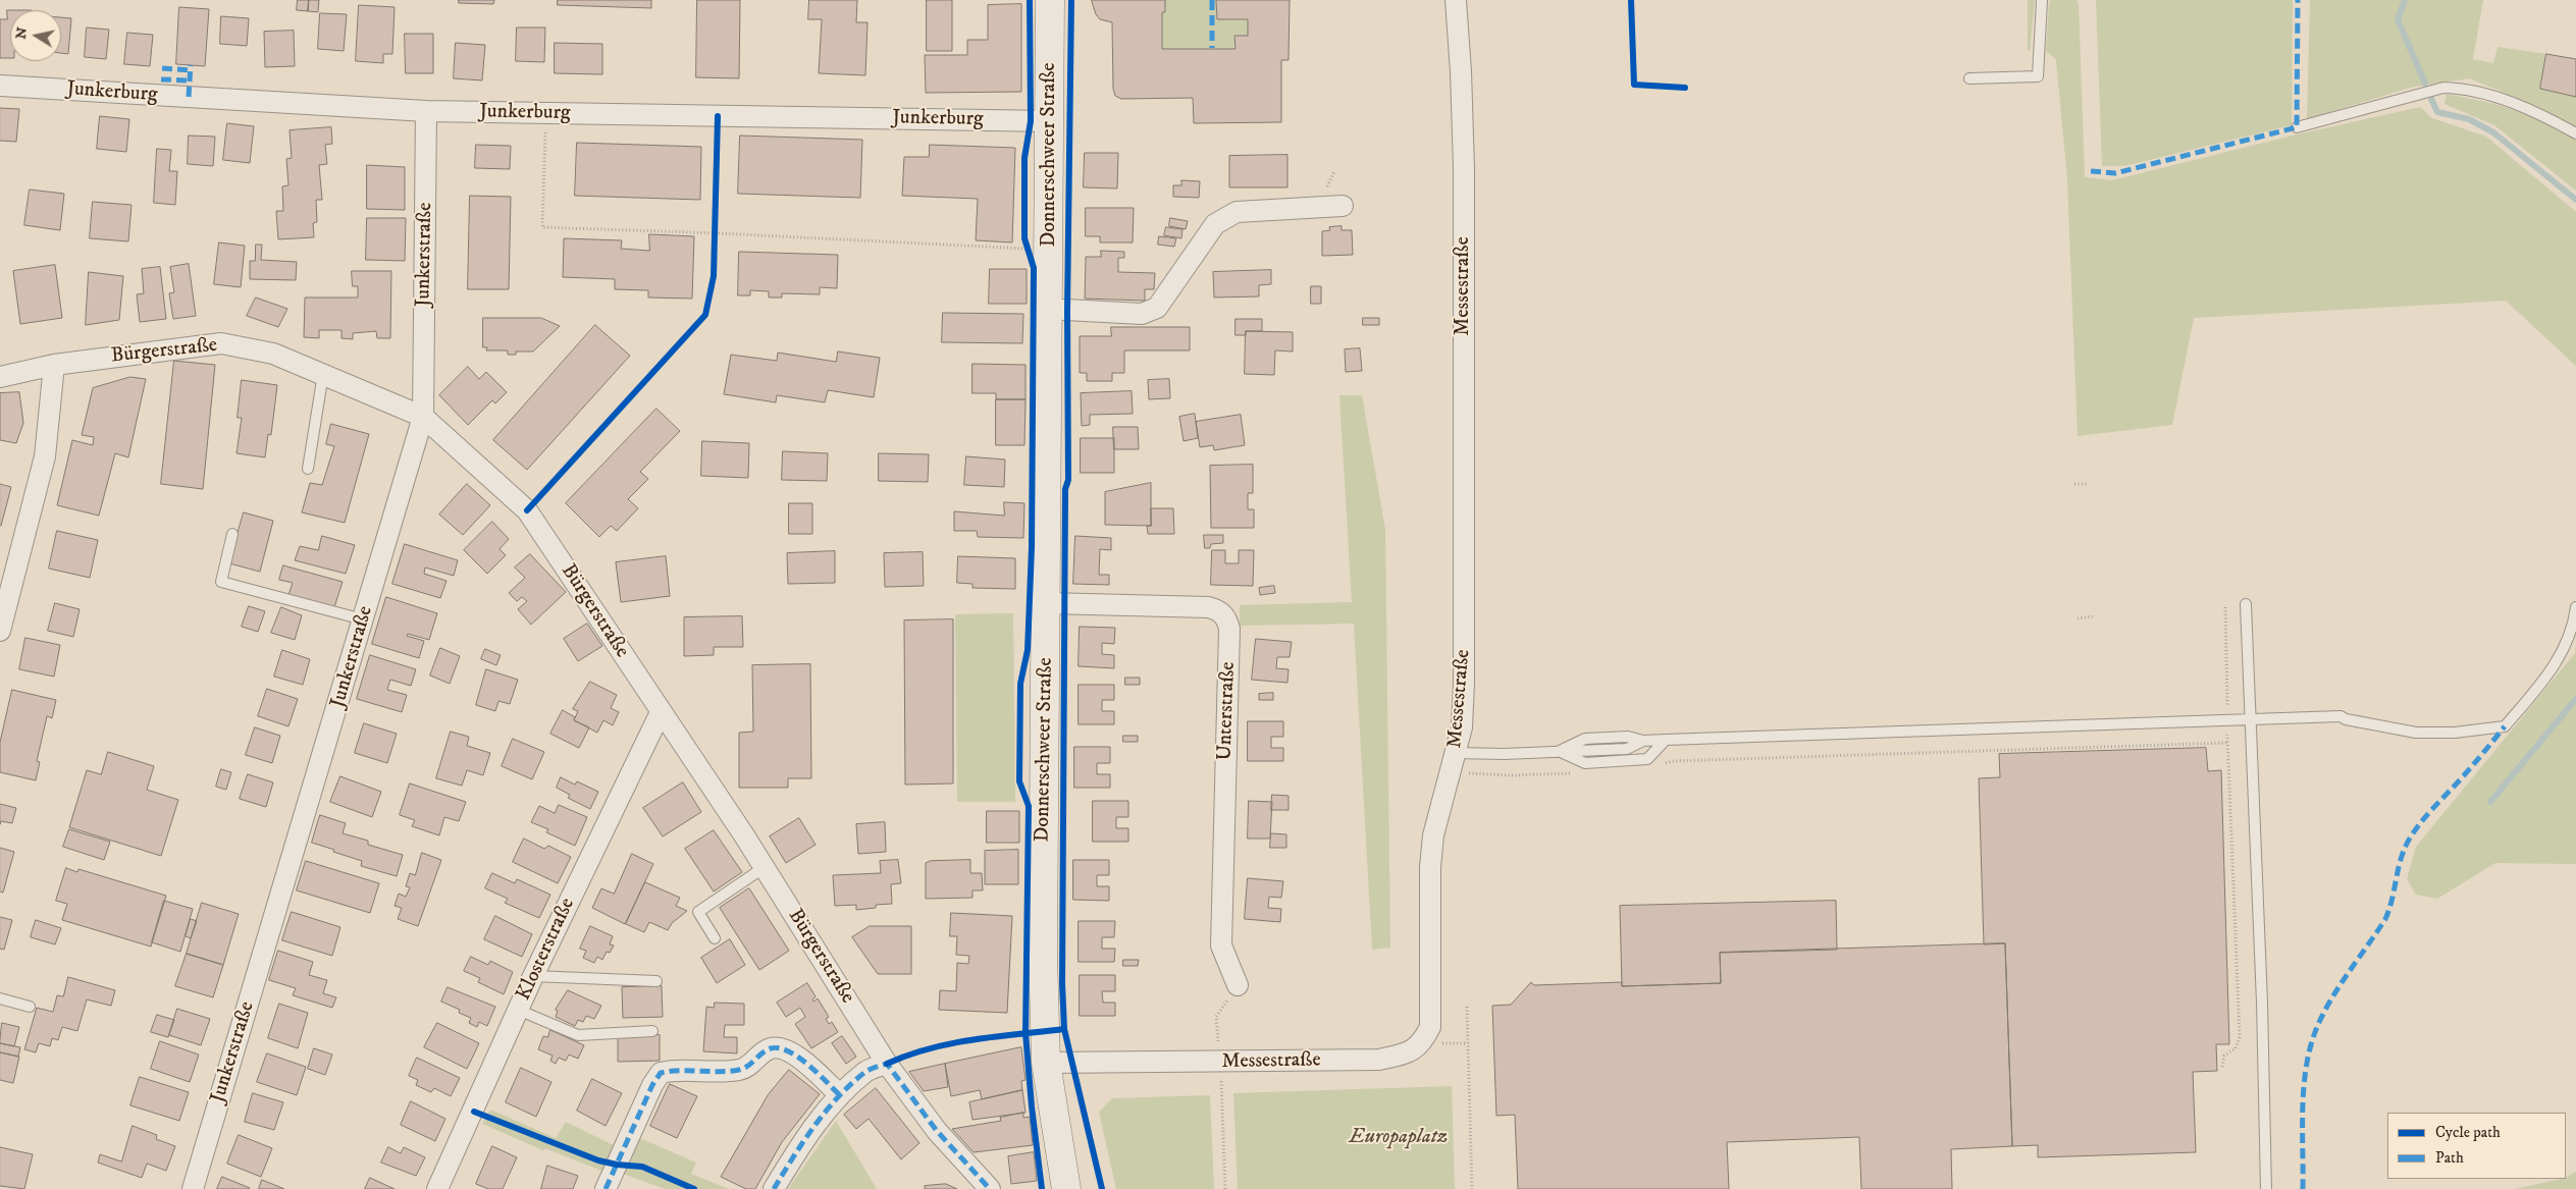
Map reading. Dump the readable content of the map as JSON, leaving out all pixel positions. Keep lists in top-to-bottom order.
{
  "streets": {
    "main road": ["Donnerschweer Straße"],
    "street": [
      "Junkerburg",
      "Junkerstraße",
      "Messestraße",
      "Bürgerstraße",
      "Unterstraße",
      "Klosterstraße"
    ]
  },
  "crossings": [
    ["Junkerburg", "Donnerschweer Straße"],
    ["Junkerburg", "Junkerstraße"],
    ["Donnerschweer Straße", "Messestraße"],
    ["Donnerschweer Straße", "Unterstraße"],
    ["Junkerstraße", "Bürgerstraße"],
    ["Bürgerstraße", "Klosterstraße"]
  ],
  "parks": ["Europaplatz"],
  "legend": ["Cycle path", "Path"],
  "north": "left"
}
